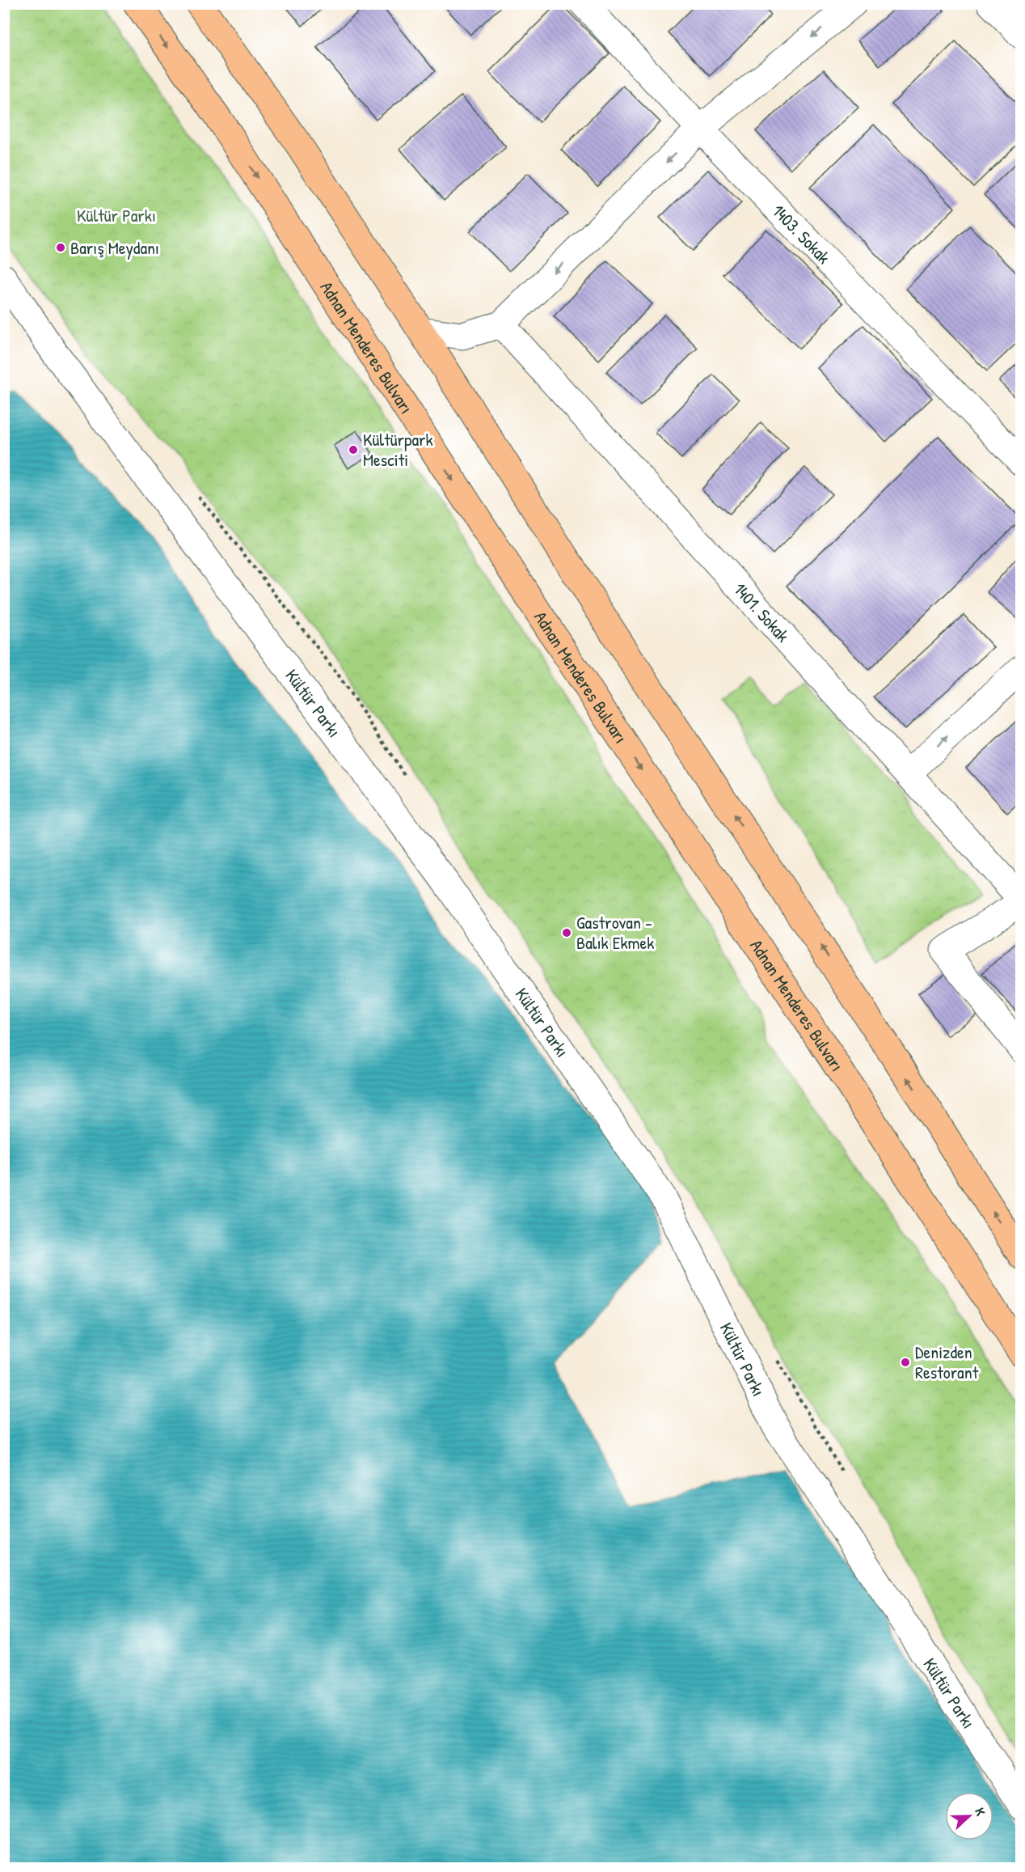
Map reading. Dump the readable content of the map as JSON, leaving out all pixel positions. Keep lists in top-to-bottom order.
{
  "streets": {
    "main road": ["Adnan Menderes Bulvarı"],
    "street": ["1403. Sokak", "1401. Sokak", "Kültür Parkı"]
  },
  "parks": ["Kültür Parkı"],
  "places": [
    "Barış Meydanı",
    "Kültürpark Mesciti",
    "Gastrovan - Balık Ekmek",
    "Denizden Restorant"
  ],
  "north": "right"
}
